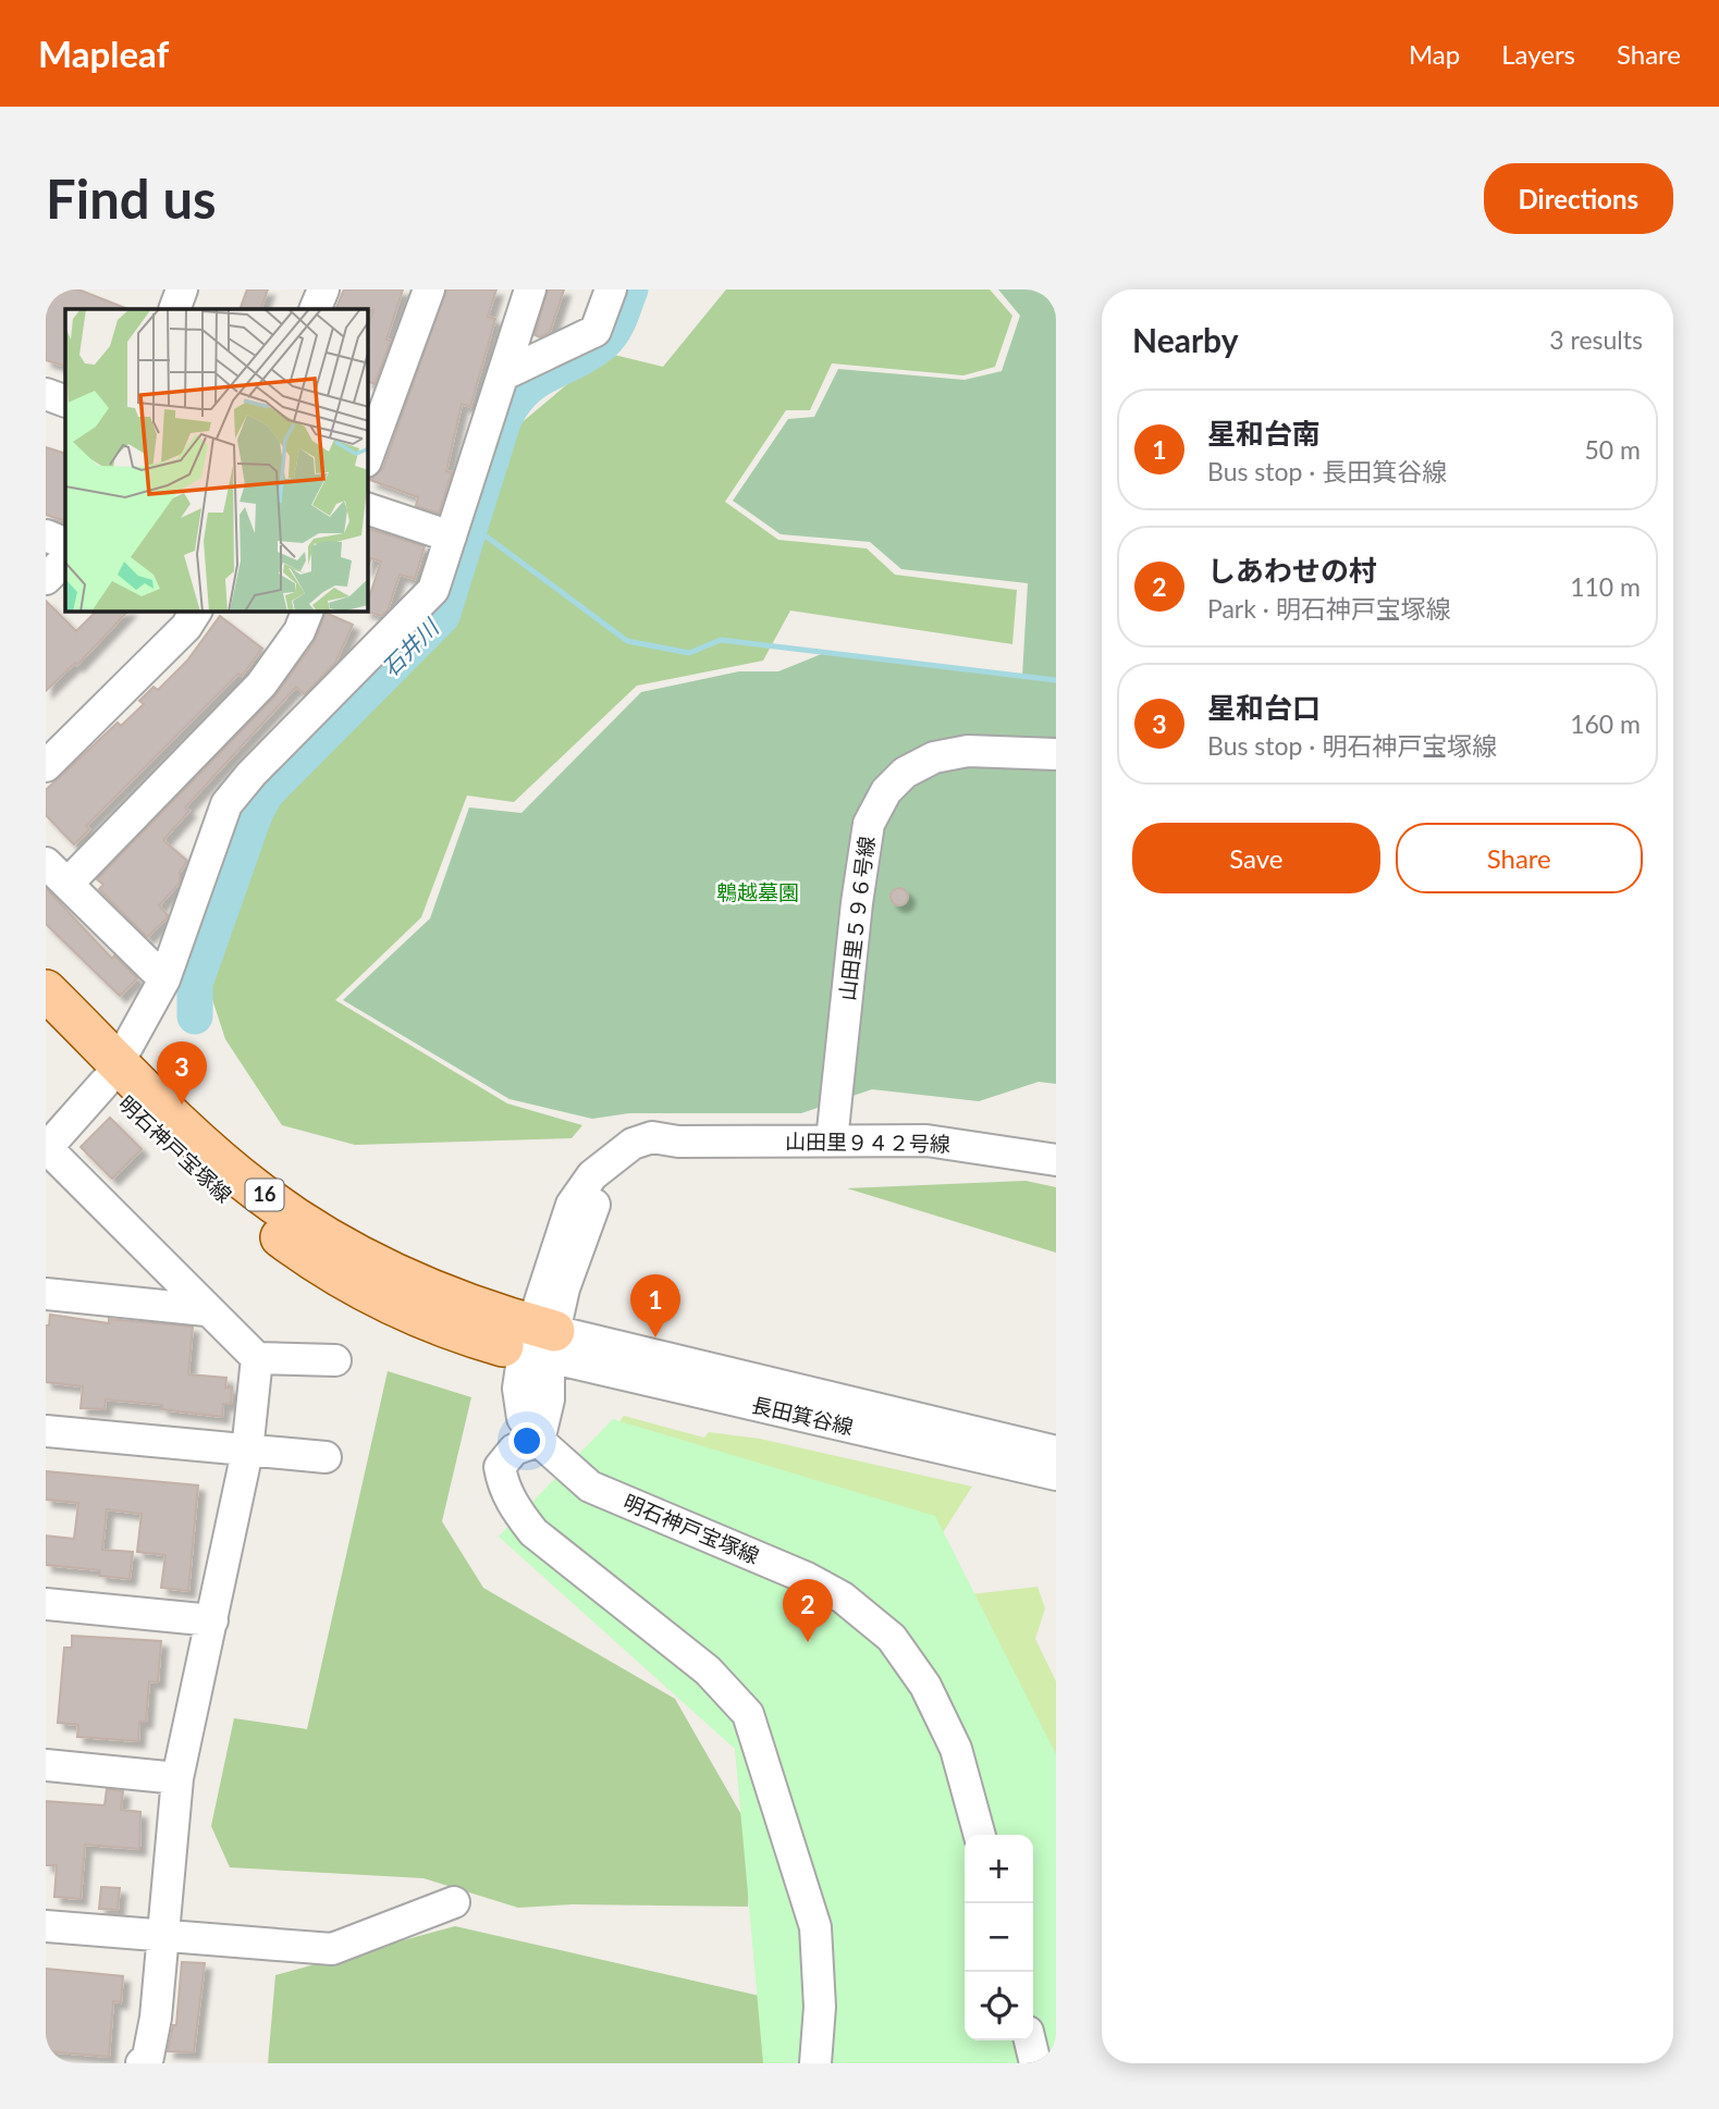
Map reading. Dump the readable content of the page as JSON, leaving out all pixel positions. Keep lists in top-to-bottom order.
{
  "streets": {
    "main road": ["明石神戸宝塚線", "16"],
    "street": ["山田里５９６号線", "山田里９４２号線", "長田箕谷線"]
  },
  "crossings": [
    ["山田里５９６号線", "山田里９４２号線"],
    ["山田里９４２号線", "明石神戸宝塚線"],
    ["山田里９４２号線", "長田箕谷線"],
    ["明石神戸宝塚線", "長田箕谷線"]
  ],
  "water": ["石井川"],
  "parks": ["鵯越墓園"],
  "page": {
    "header": "Mapleaf",
    "nav": ["Map", "Layers", "Share"],
    "buttons": [
      "Directions",
      ["Save", "Share"]
    ],
    "title": "Find us",
    "heading": ["Nearby", "3 results"],
    "list": [
      {
        "mark": "1",
        "name": "星和台南",
        "note": "Bus stop · 長田箕谷線",
        "value": "50 m"
      },
      {
        "mark": "2",
        "name": "しあわせの村",
        "note": "Park · 明石神戸宝塚線",
        "value": "110 m"
      },
      {
        "mark": "3",
        "name": "星和台口",
        "note": "Bus stop · 明石神戸宝塚線",
        "value": "160 m"
      }
    ],
    "pins": ["3", "1", "2"],
    "map_buttons": ["+", "−"]
  }
}
